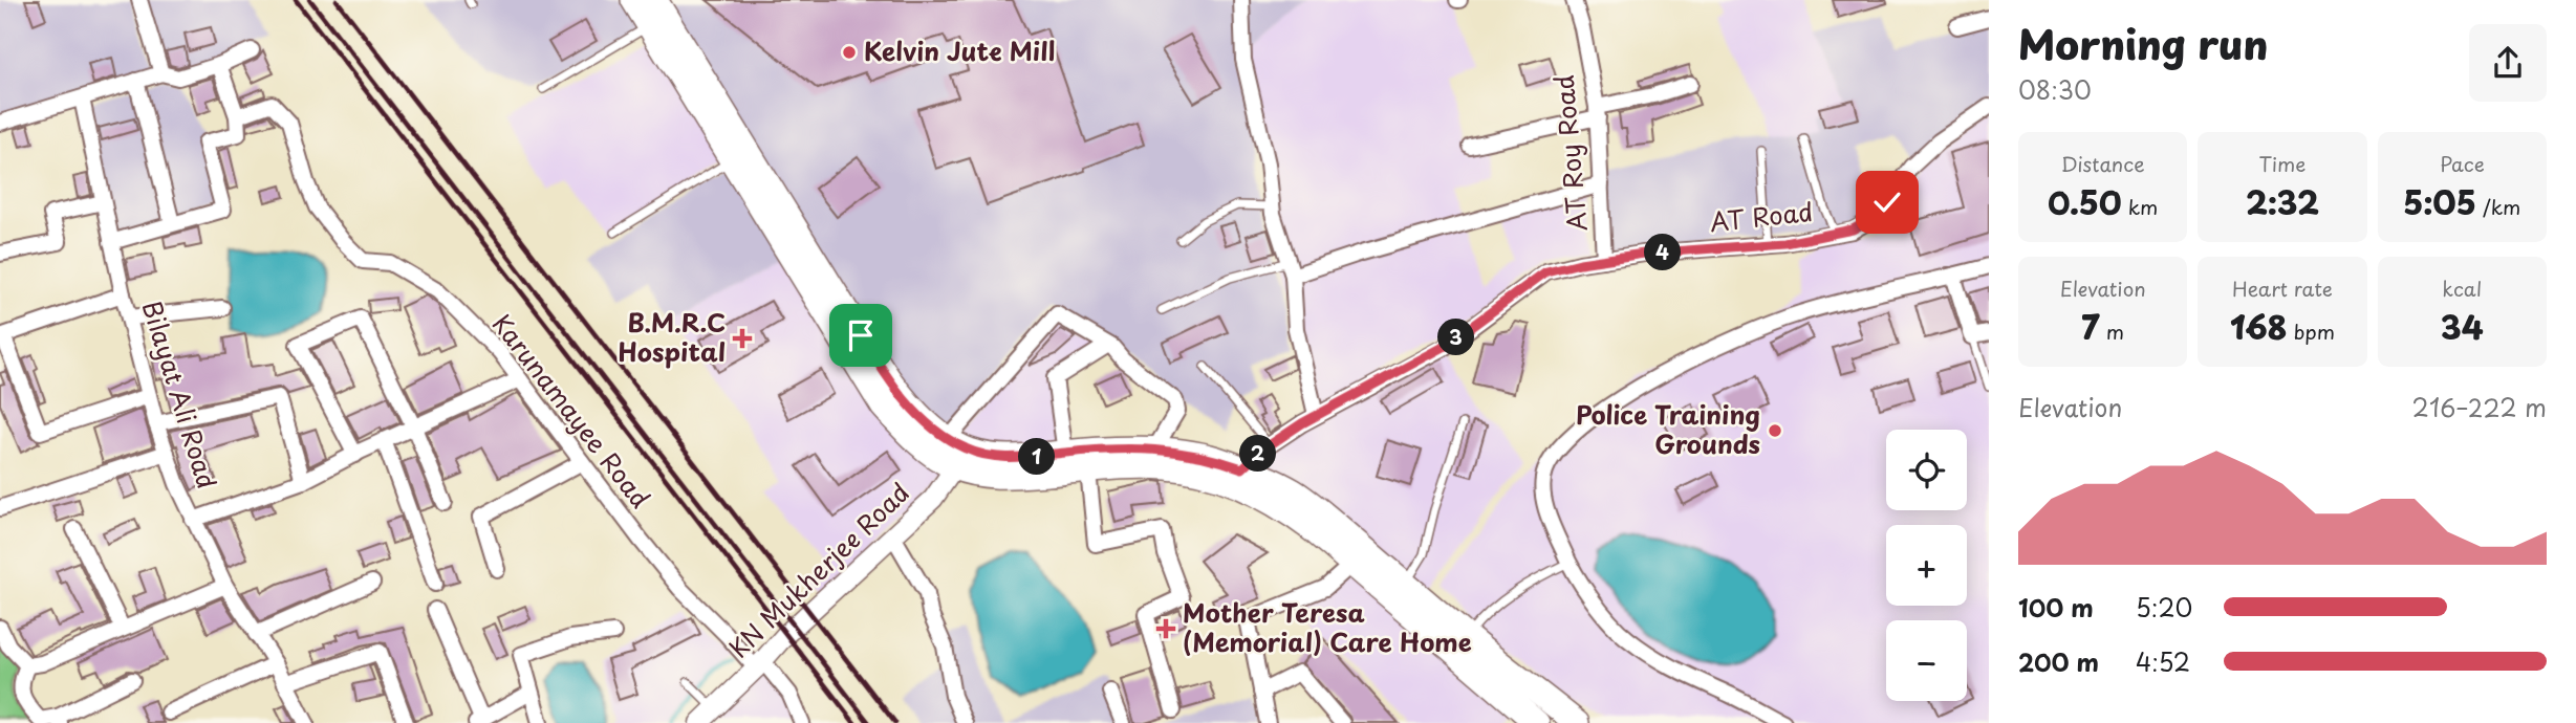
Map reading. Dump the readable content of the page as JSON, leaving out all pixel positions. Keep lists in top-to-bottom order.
{
  "streets": {
    "street": [
      "AT Roy Road",
      "AT Road",
      "Bilayat Ali Road",
      "Karunamayee Road",
      "KN Mukherjee Road"
    ]
  },
  "crossings": [
    ["AT Roy Road", "AT Road"],
    ["Karunamayee Road", "KN Mukherjee Road"]
  ],
  "places": {
    "other": ["Kelvin Jute Mill", "Police Training Grounds"],
    "health": ["B.M.R.C Hospital", "Mother Teresa (Memorial) Care Home"]
  },
  "page": {
    "heading": ["Morning run", "08:30"],
    "stats": [
      ["Distance", "0.50 km"],
      ["Time", "2:32"],
      ["Pace", "5:05 /km"],
      ["Elevation", "7 m"],
      ["Heart rate", "168 bpm"],
      ["kcal", "34"]
    ],
    "pins": [
      "4",
      "3",
      "2",
      "1"
    ],
    "chart": ["Elevation", "216–222 m"],
    "map_buttons": ["+", "−"],
    "list": [
      {
        "name": "100 m",
        "note": "5:20"
      },
      {
        "name": "200 m",
        "note": "4:52"
      }
    ]
  }
}
